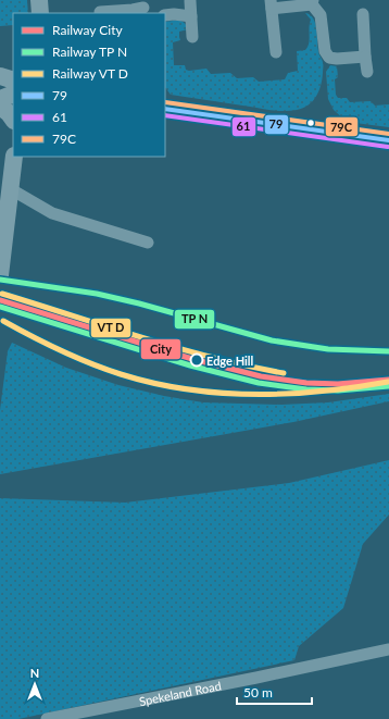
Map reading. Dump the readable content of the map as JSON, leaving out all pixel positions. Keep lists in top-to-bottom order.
{
  "streets": {
    "street": ["Spekeland Road"]
  },
  "places": ["Edge Hill"],
  "lines": [
    "transit line 79C",
    "transit line 79",
    "transit line 61",
    "rail line City"
  ],
  "legend": [
    "Railway City",
    "Railway TP N",
    "Railway VT D",
    "79",
    "61",
    "79C"
  ],
  "scale_bar": "50 m",
  "north": "top"
}
